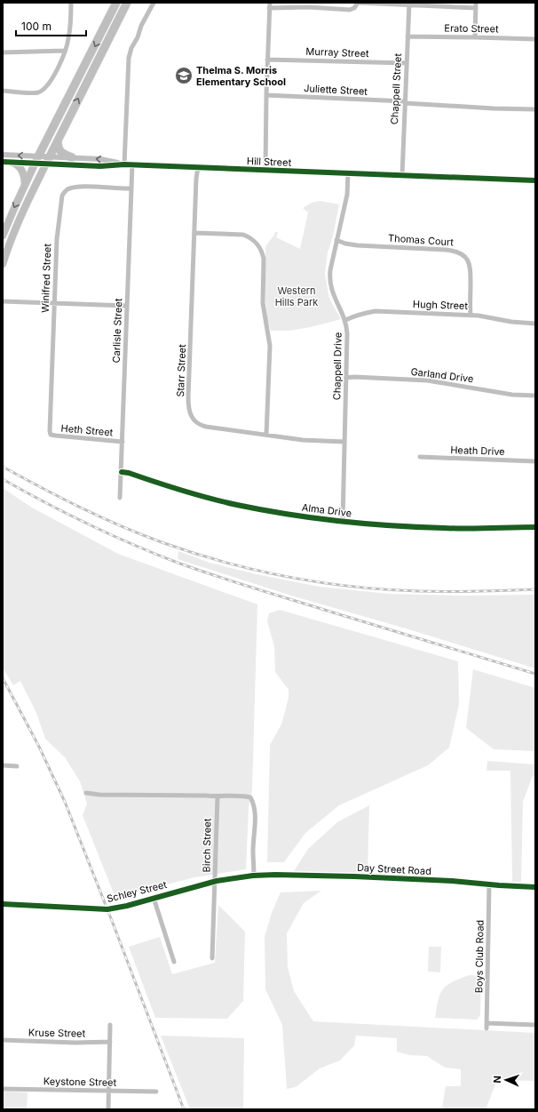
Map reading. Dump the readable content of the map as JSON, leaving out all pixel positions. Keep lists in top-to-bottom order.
{
  "streets": {
    "street": [
      "Erato Street",
      "Murray Street",
      "Chappell Street",
      "Juliette Street",
      "Hill Street",
      "Thomas Court",
      "Winifred Street",
      "Hugh Street",
      "Carlisle Street",
      "Chappell Drive",
      "Starr Street",
      "Garland Drive",
      "Heth Street",
      "Heath Drive",
      "Alma Drive",
      "Birch Street",
      "Day Street Road",
      "Schley Street",
      "Boys Club Road",
      "Kruse Street",
      "Keystone Street"
    ]
  },
  "crossings": [
    ["Erato Street", "Chappell Street"],
    ["Murray Street", "Chappell Street"],
    ["Chappell Street", "Juliette Street"],
    ["Chappell Street", "Hill Street"],
    ["Hill Street", "Carlisle Street"],
    ["Hill Street", "Chappell Drive"],
    ["Hill Street", "Starr Street"],
    ["Thomas Court", "Hugh Street"],
    ["Thomas Court", "Chappell Drive"],
    ["Winifred Street", "Carlisle Street"],
    ["Winifred Street", "Heth Street"],
    ["Hugh Street", "Chappell Drive"],
    ["Carlisle Street", "Heth Street"],
    ["Carlisle Street", "Alma Drive"],
    ["Chappell Drive", "Starr Street"],
    ["Chappell Drive", "Garland Drive"],
    ["Chappell Drive", "Alma Drive"],
    ["Birch Street", "Schley Street"],
    ["Day Street Road", "Schley Street"],
    ["Day Street Road", "Boys Club Road"]
  ],
  "parks": ["Western Hills Park"],
  "places": {
    "school or university": ["Thelma S. Morris Elementary School"]
  },
  "scale_bar": "100 m",
  "north": "left"
}
